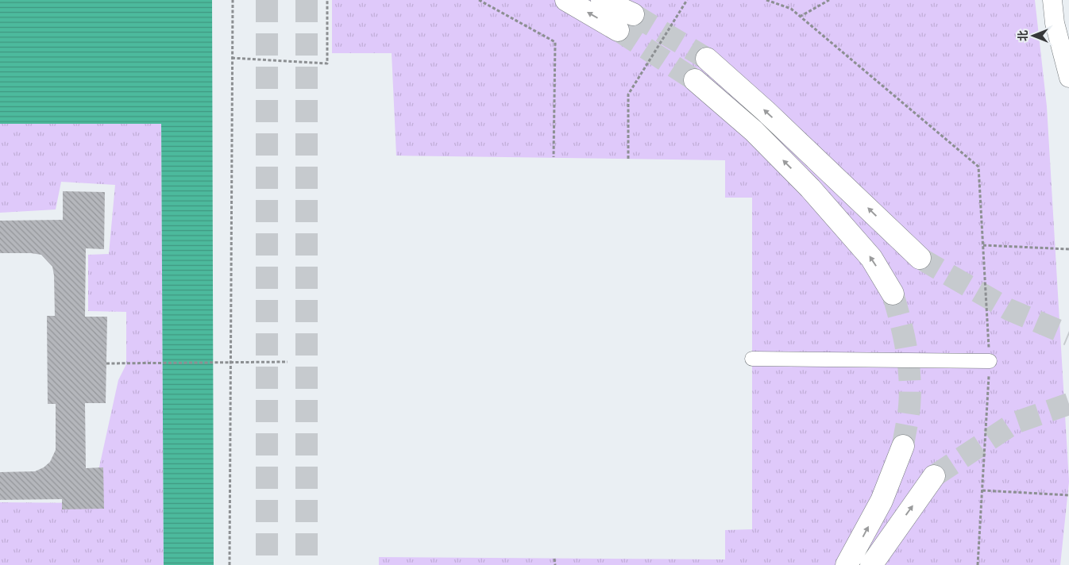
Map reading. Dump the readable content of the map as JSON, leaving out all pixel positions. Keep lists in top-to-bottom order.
{
  "north": "left"
}
